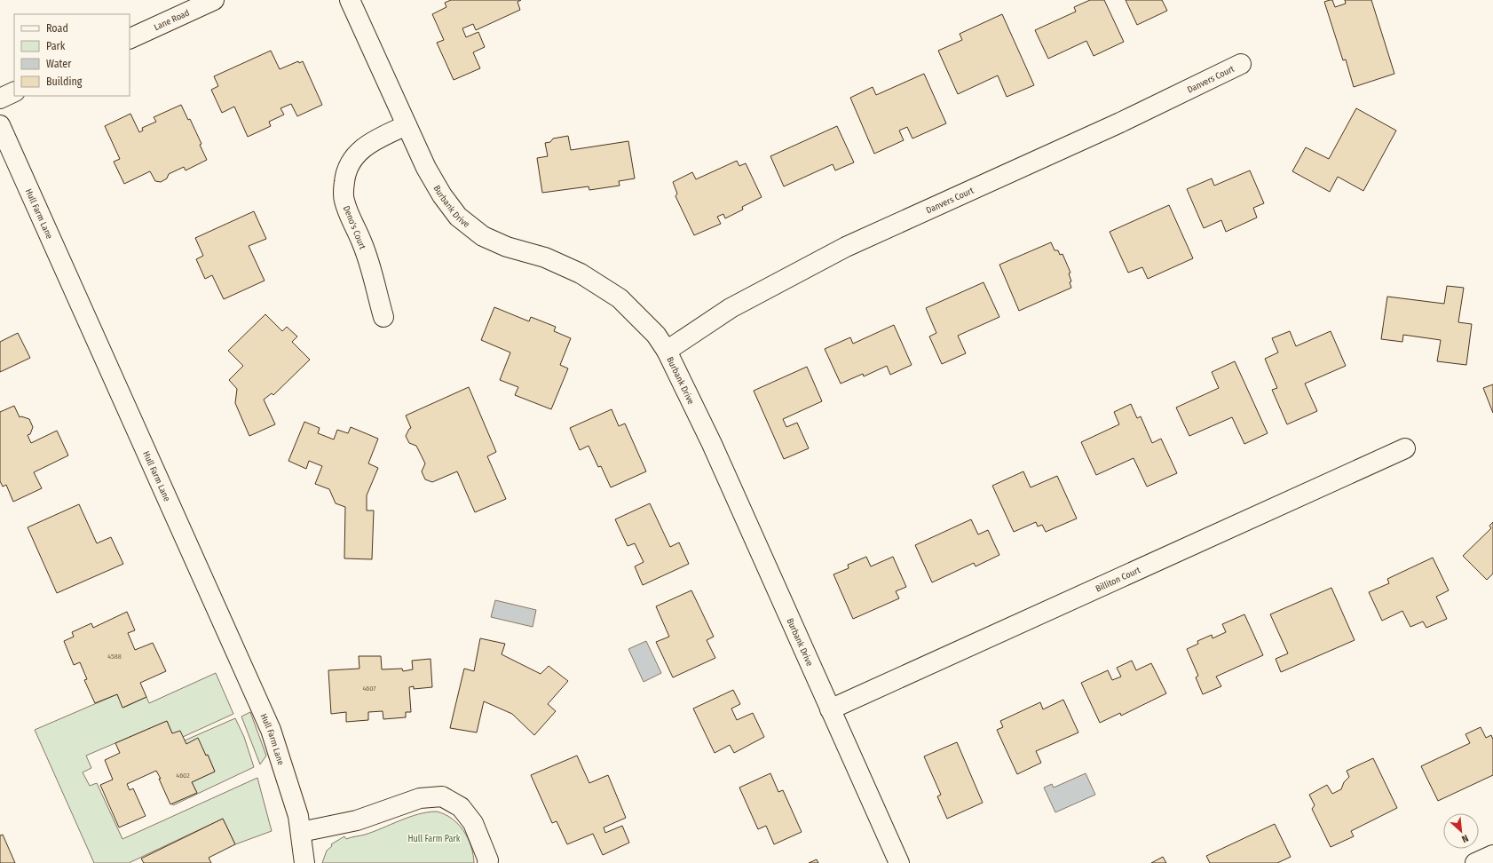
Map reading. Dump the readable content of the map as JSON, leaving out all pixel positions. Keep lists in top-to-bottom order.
{
  "streets": {
    "street": [
      "Lane Road",
      "Danvers Court",
      "Burbank Drive",
      "Hull Farm Lane",
      "Deno's Court",
      "Billiton Court"
    ]
  },
  "crossings": [
    ["Danvers Court", "Burbank Drive"],
    ["Burbank Drive", "Deno's Court"],
    ["Burbank Drive", "Billiton Court"]
  ],
  "parks": ["Hull Farm Park"],
  "house_numbers": ["4588", "4607", "4602"],
  "legend": [
    "Road",
    "Park",
    "Water",
    "Building"
  ],
  "north": "bottom right"
}
